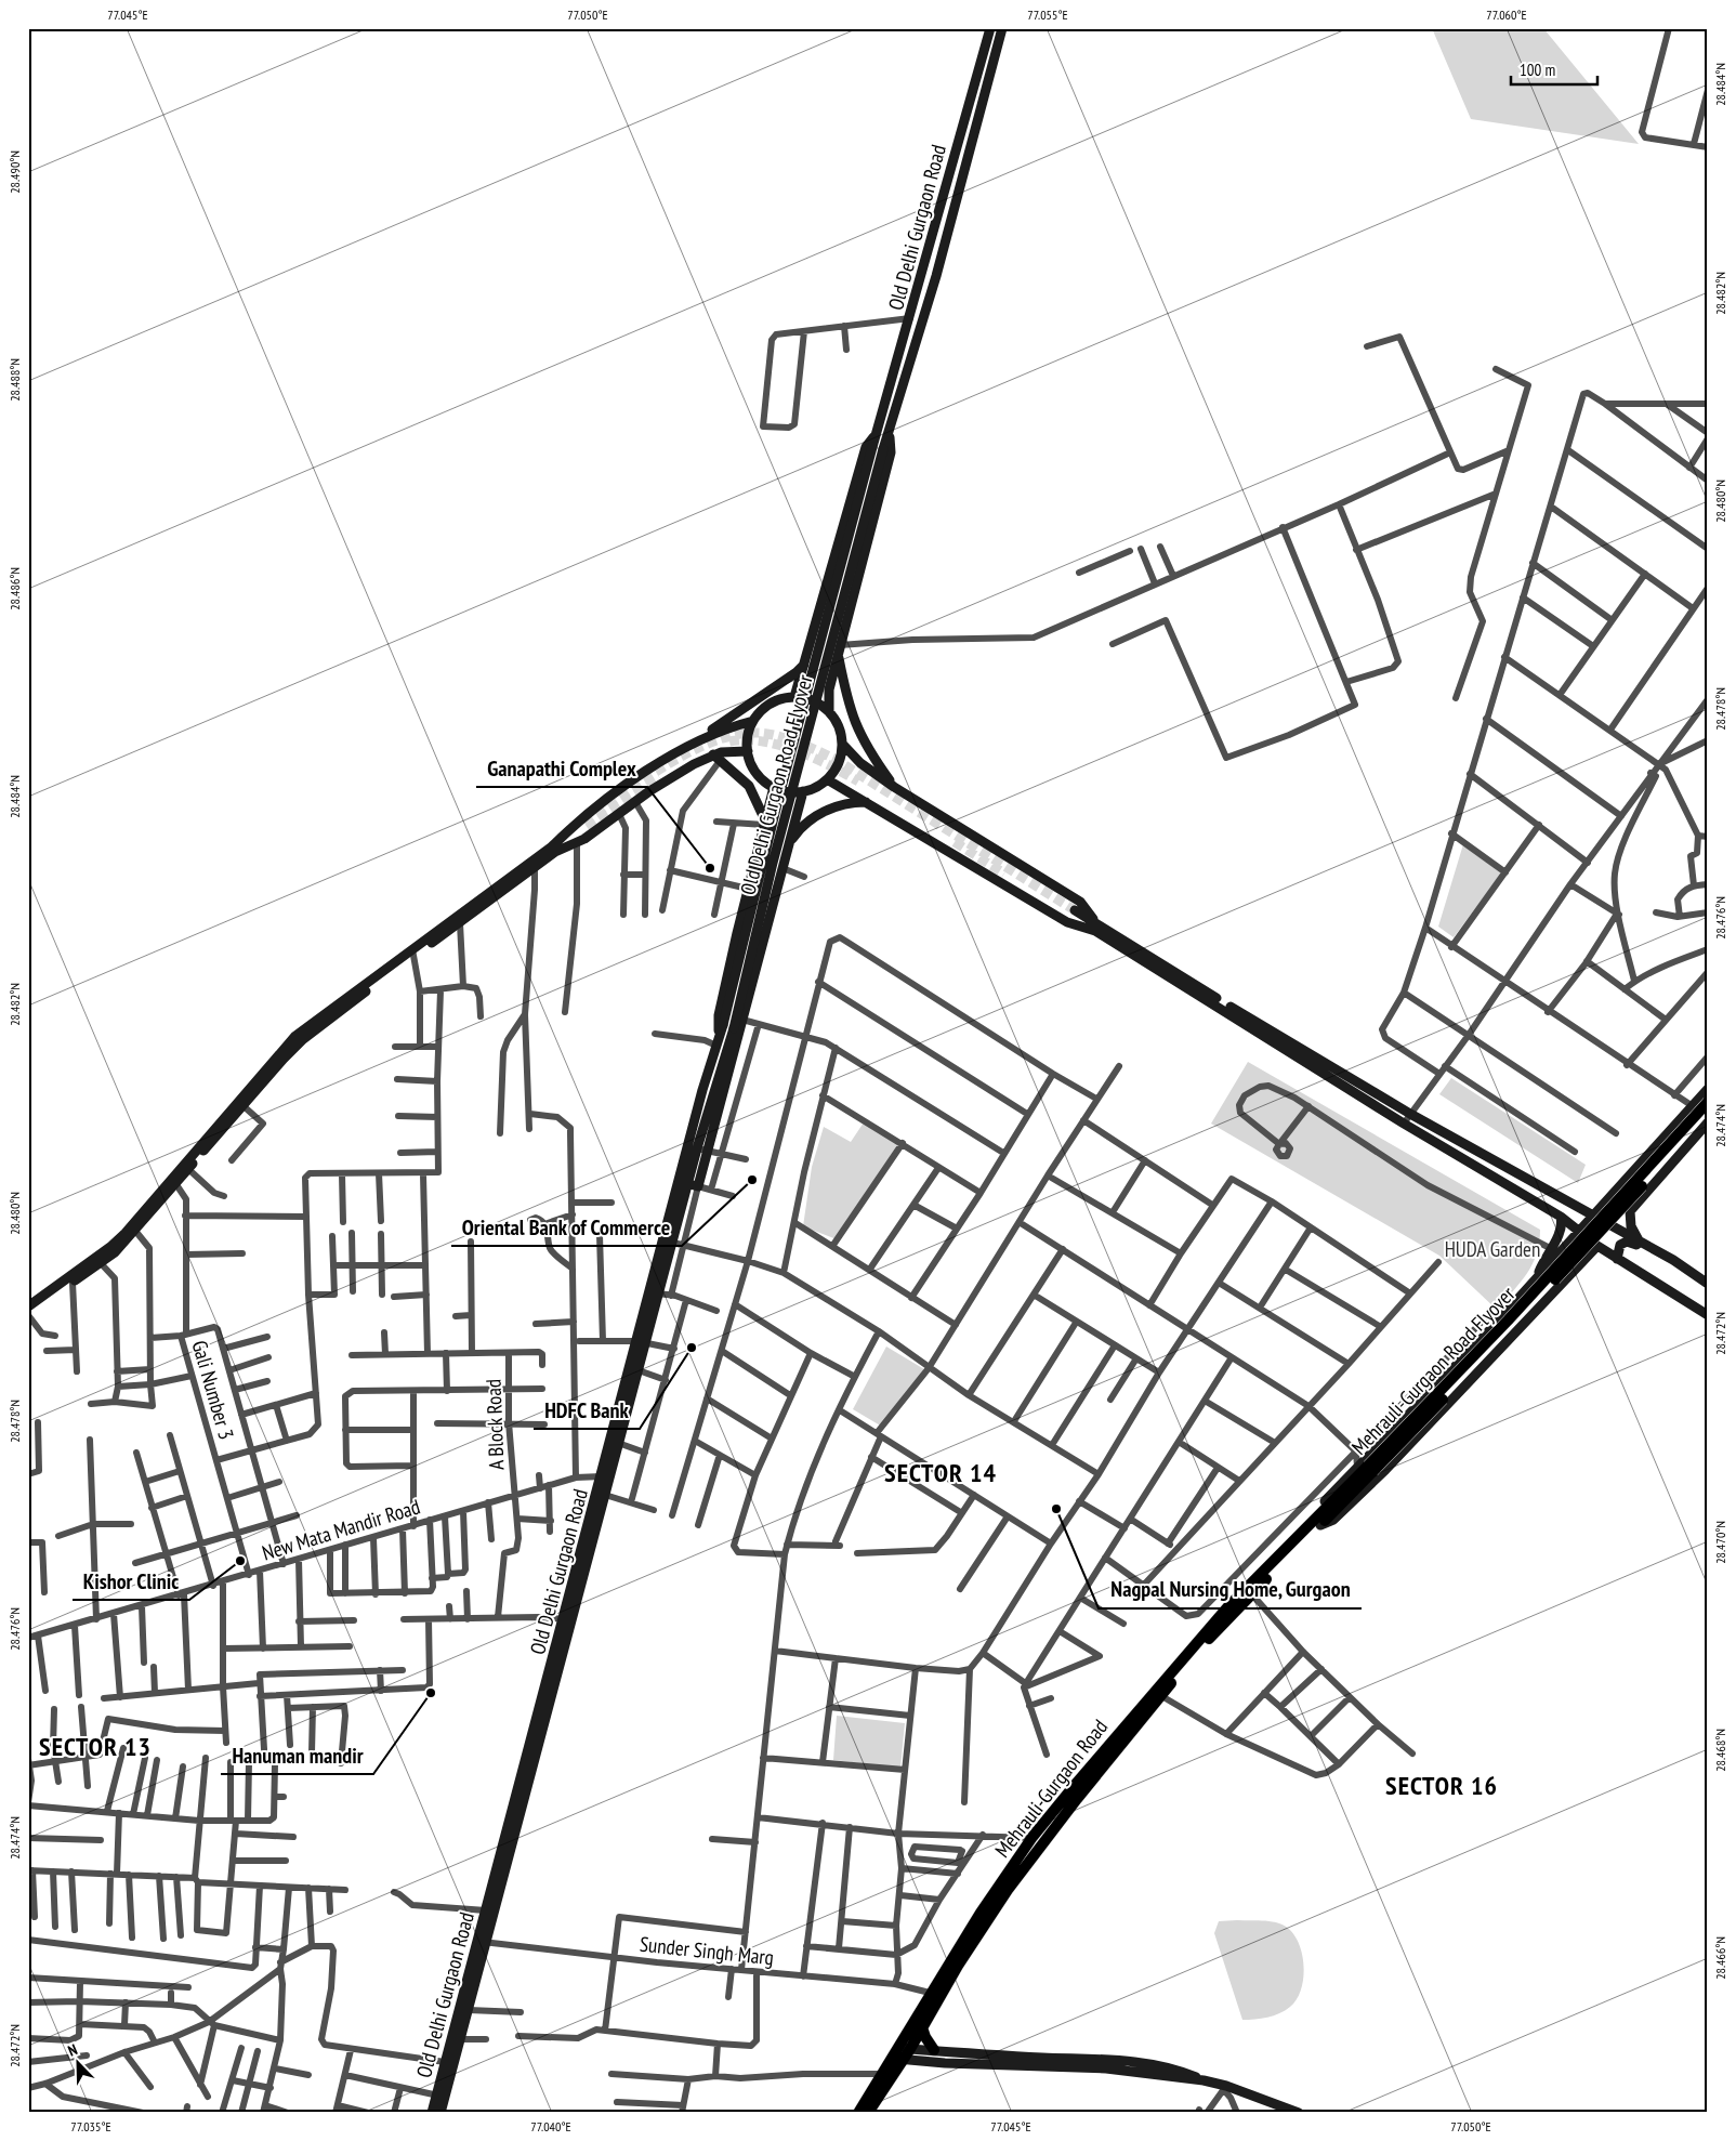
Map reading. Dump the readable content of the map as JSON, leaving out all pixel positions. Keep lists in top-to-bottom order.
{
  "streets": {
    "main road": [
      "Old Delhi Gurgaon Road",
      "Old Delhi Gurgaon Road Flyover",
      "Mehrauli-Gurgaon Road Flyover",
      "Mehrauli-Gurgaon Road"
    ],
    "street": [
      "Gali Number 3",
      "A Block Road",
      "New Mata Mandir Road",
      "Sunder Singh Marg"
    ]
  },
  "crossings": [
    ["Old Delhi Gurgaon Road", "Old Delhi Gurgaon Road Flyover"],
    ["Old Delhi Gurgaon Road", "New Mata Mandir Road"],
    ["Old Delhi Gurgaon Road", "Sunder Singh Marg"],
    ["Mehrauli-Gurgaon Road Flyover", "Mehrauli-Gurgaon Road"],
    ["Gali Number 3", "New Mata Mandir Road"],
    ["A Block Road", "New Mata Mandir Road"],
    ["Mehrauli-Gurgaon Road", "Sunder Singh Marg"]
  ],
  "districts": ["SECTOR 14", "SECTOR 13", "SECTOR 16"],
  "parks": ["HUDA Garden"],
  "places": [
    "Ganapathi Complex",
    "Oriental Bank of Commerce",
    "HDFC Bank",
    "Nagpal Nursing Home, Gurgaon",
    "Kishor Clinic",
    "Hanuman mandir"
  ],
  "scale_bar": "100 m",
  "north": "top left",
  "coordinates": [
    "77.045°E",
    "77.050°E",
    "77.055°E",
    "77.060°E",
    "28.484°N",
    "28.490°N",
    "28.482°N",
    "28.488°N",
    "28.480°N",
    "28.486°N",
    "28.478°N",
    "28.476°N",
    "28.474°N",
    "28.472°N",
    "28.470°N",
    "28.468°N",
    "28.466°N",
    "77.035°E",
    "77.040°E"
  ]
}
